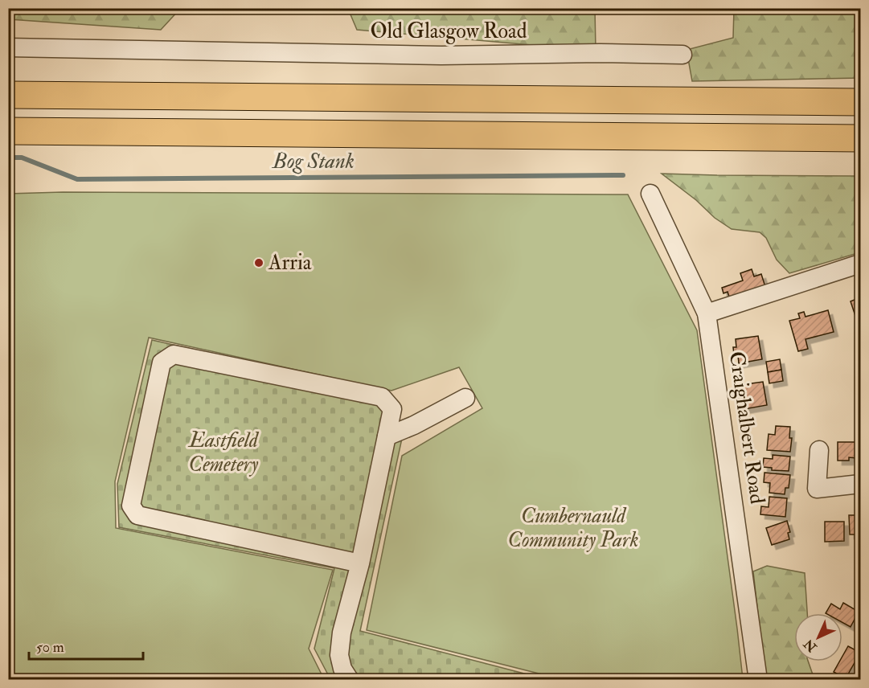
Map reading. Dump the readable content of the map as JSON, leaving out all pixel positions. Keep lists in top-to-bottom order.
{
  "streets": {
    "street": ["Old Glasgow Road", "Craighalbert Road"]
  },
  "water": ["Bog Stank"],
  "parks": ["Eastfield Cemetery", "Cumbernauld Community Park"],
  "places": ["Arria"],
  "scale_bar": "50 m",
  "north": "bottom left"
}
